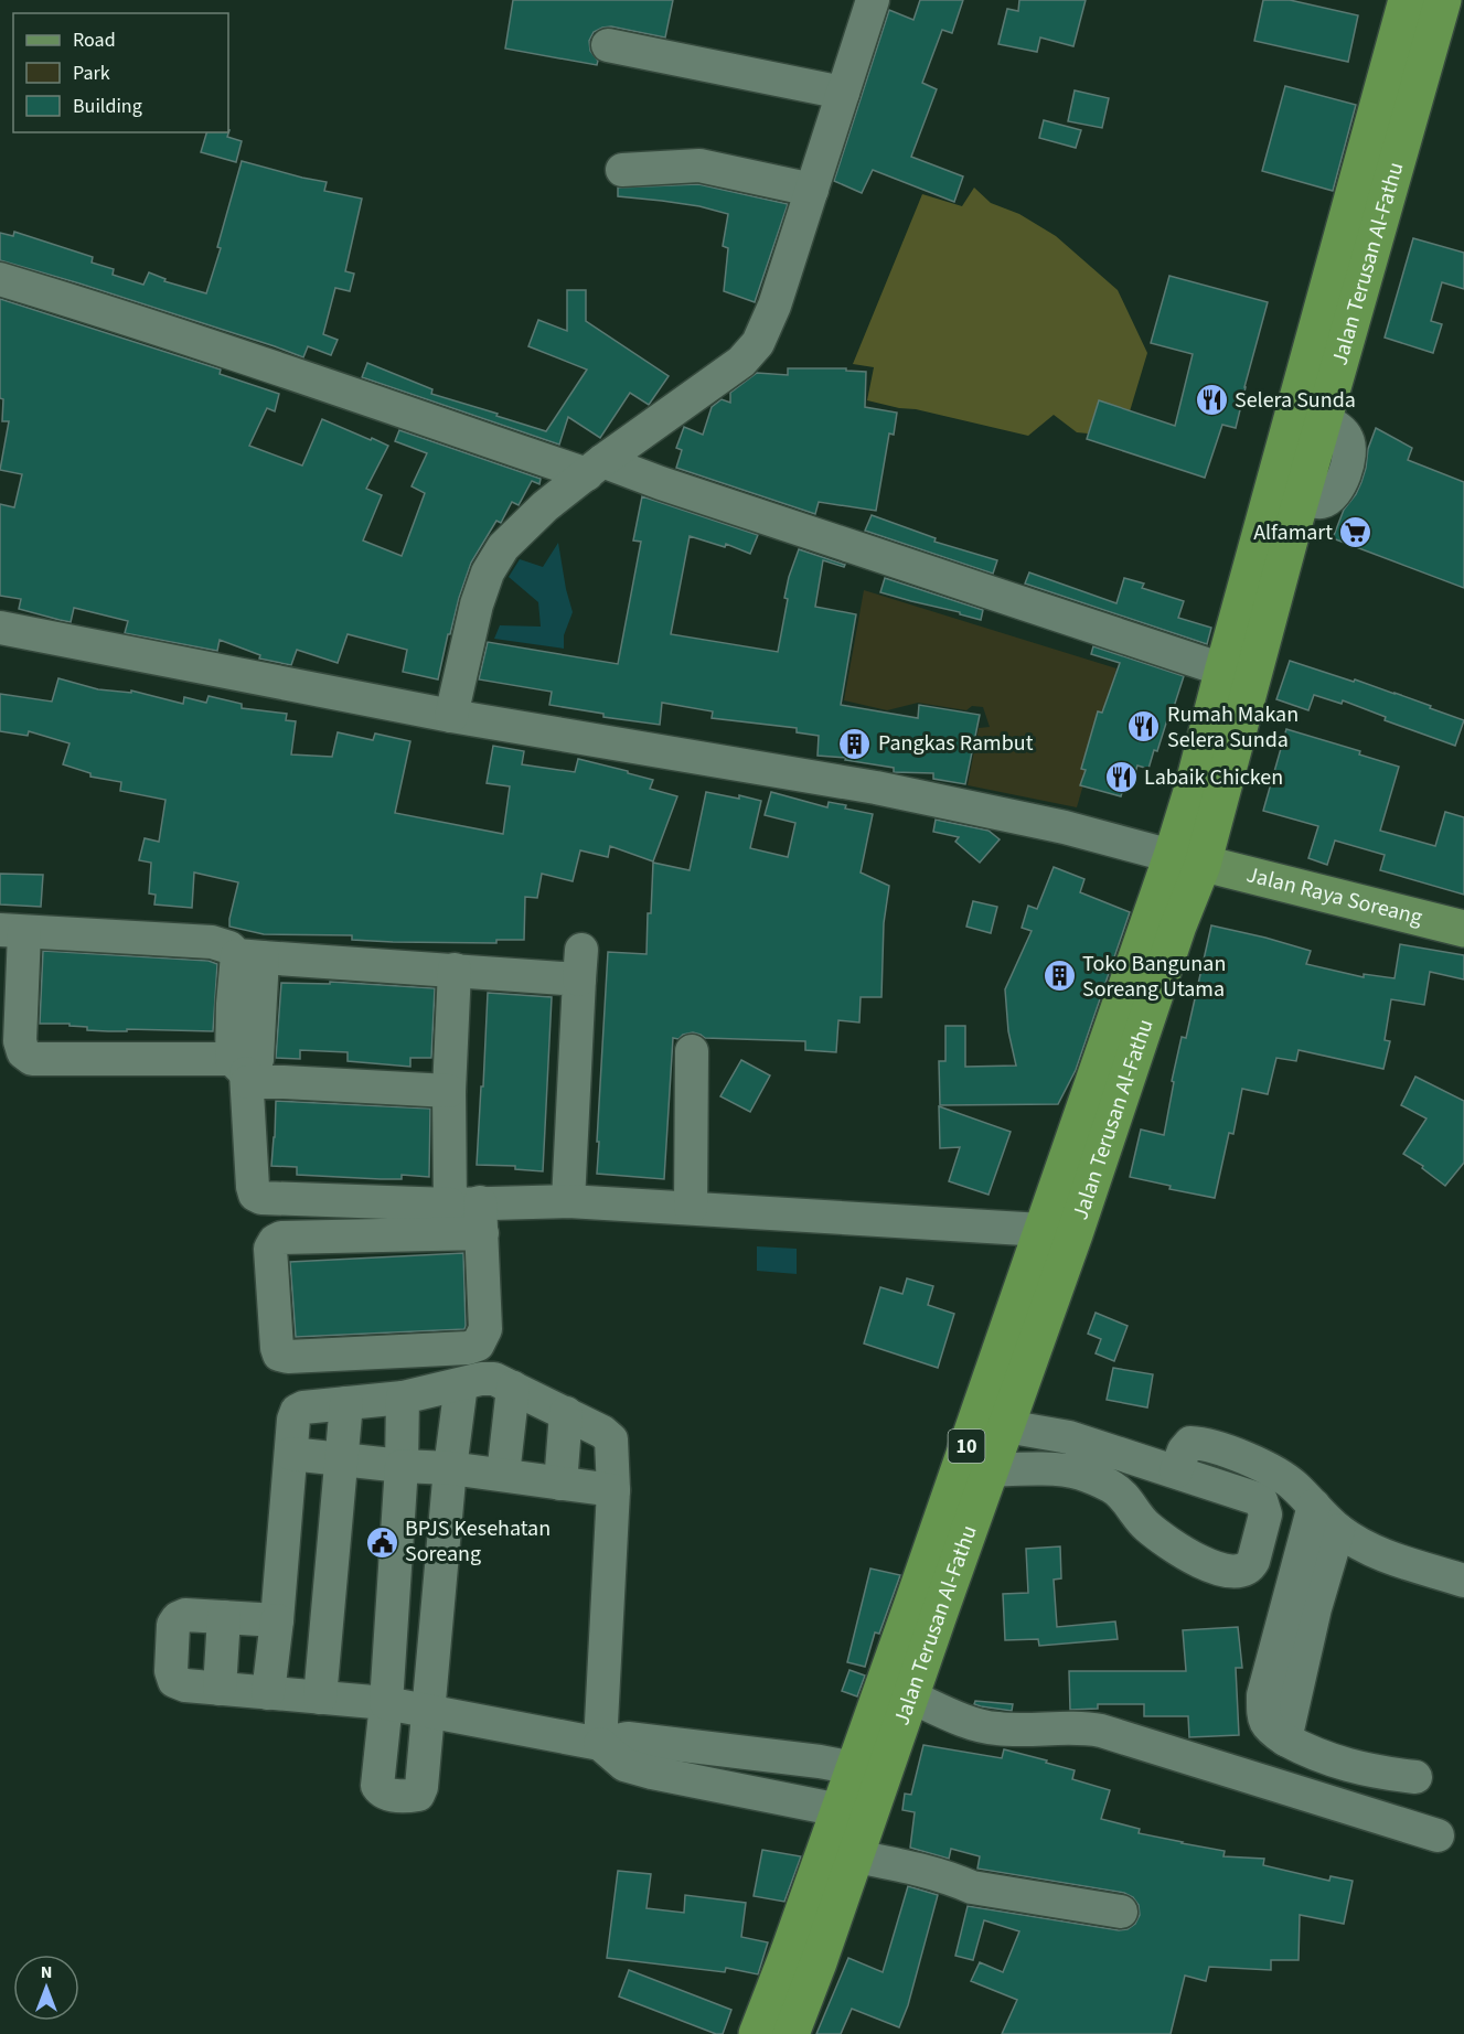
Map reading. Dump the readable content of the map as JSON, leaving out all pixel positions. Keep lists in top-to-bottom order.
{
  "streets": {
    "highway": ["Jalan Terusan Al-Fathu", "10"],
    "main road": ["Jalan Raya Soreang"]
  },
  "crossings": [
    ["Jalan Terusan Al-Fathu", "Jalan Raya Soreang"]
  ],
  "places": {
    "restaurant": ["Selera Sunda", "Rumah Makan Selera Sunda", "Labaik Chicken"],
    "supermarket": ["Alfamart"],
    "building": ["Pangkas Rambut", "Toko Bangunan Soreang Utama"],
    "public building": ["BPJS Kesehatan Soreang"]
  },
  "legend": ["Road", "Park", "Building"],
  "north": "top"
}
